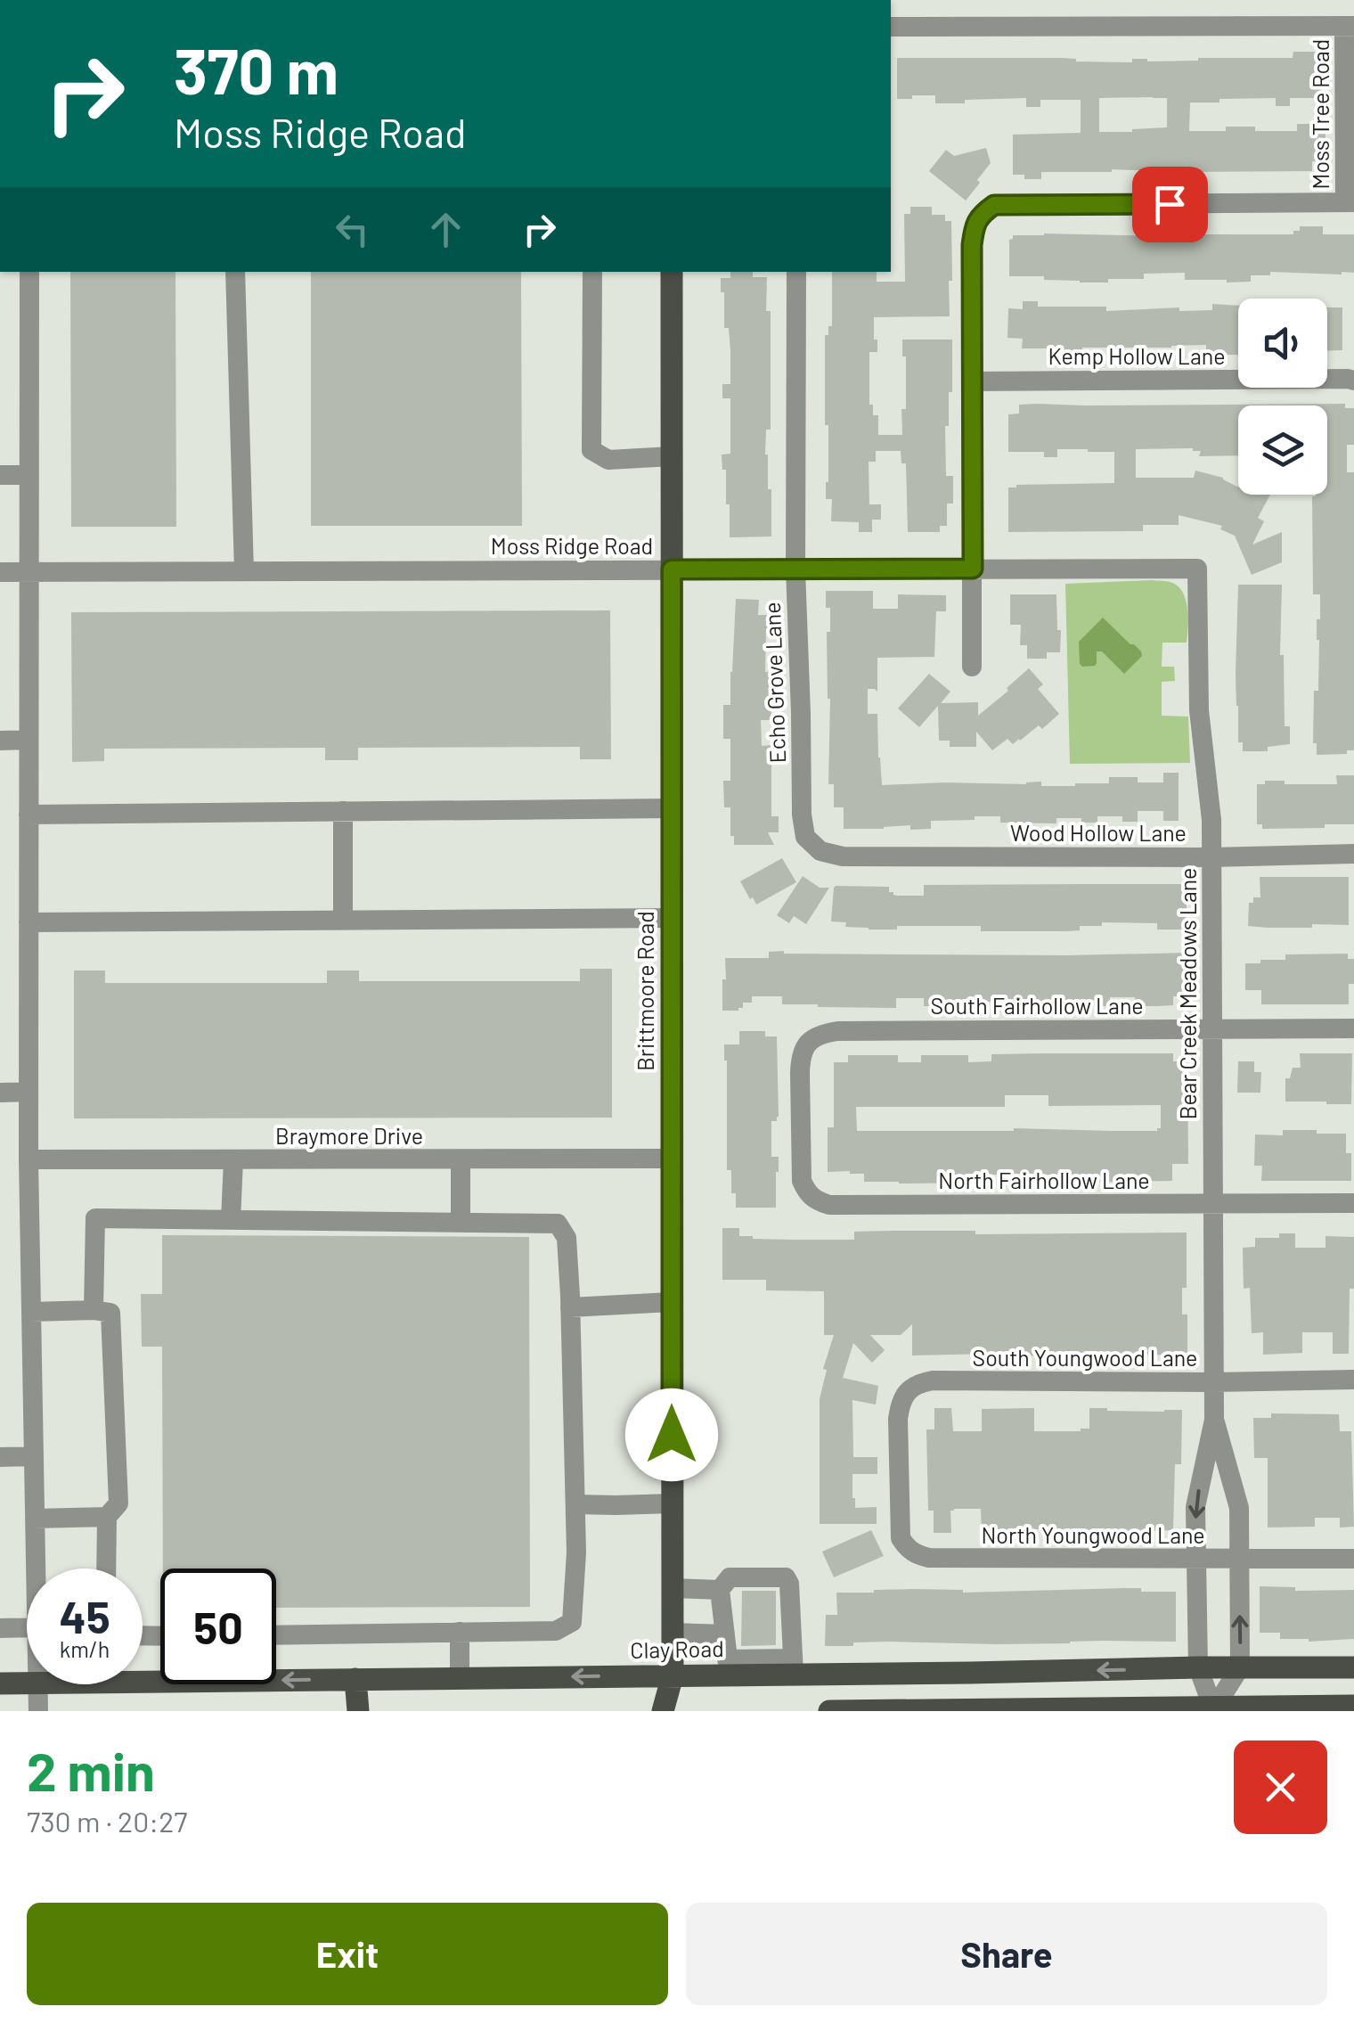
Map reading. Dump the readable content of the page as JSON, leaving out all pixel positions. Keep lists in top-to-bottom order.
{
  "streets": {
    "main road": ["Brittmoore Road", "Clay Road"],
    "street": [
      "Moss Tree Road",
      "Kemp Hollow Lane",
      "Moss Ridge Road",
      "Echo Grove Lane",
      "Wood Hollow Lane",
      "Bear Creek Meadows Lane",
      "South Fairhollow Lane",
      "Braymore Drive",
      "North Fairhollow Lane",
      "South Youngwood Lane",
      "North Youngwood Lane"
    ]
  },
  "crossings": [
    ["Moss Ridge Road", "Echo Grove Lane"],
    ["Moss Ridge Road", "Brittmoore Road"],
    ["Moss Ridge Road", "Bear Creek Meadows Lane"],
    ["Echo Grove Lane", "Wood Hollow Lane"],
    ["Wood Hollow Lane", "Bear Creek Meadows Lane"],
    ["Brittmoore Road", "Braymore Drive"],
    ["Brittmoore Road", "Clay Road"],
    ["Bear Creek Meadows Lane", "South Fairhollow Lane"],
    ["Bear Creek Meadows Lane", "North Fairhollow Lane"],
    ["Bear Creek Meadows Lane", "South Youngwood Lane"],
    ["Bear Creek Meadows Lane", "North Youngwood Lane"],
    ["Bear Creek Meadows Lane", "Clay Road"],
    ["South Fairhollow Lane", "North Fairhollow Lane"],
    ["South Youngwood Lane", "North Youngwood Lane"]
  ],
  "page": {
    "turn": ["370 m", "Moss Ridge Road"],
    "speed": "45 km/h",
    "limit": "50",
    "heading": ["2 min", "730 m · 20:27"],
    "buttons": ["Exit", "Share"]
  }
}
